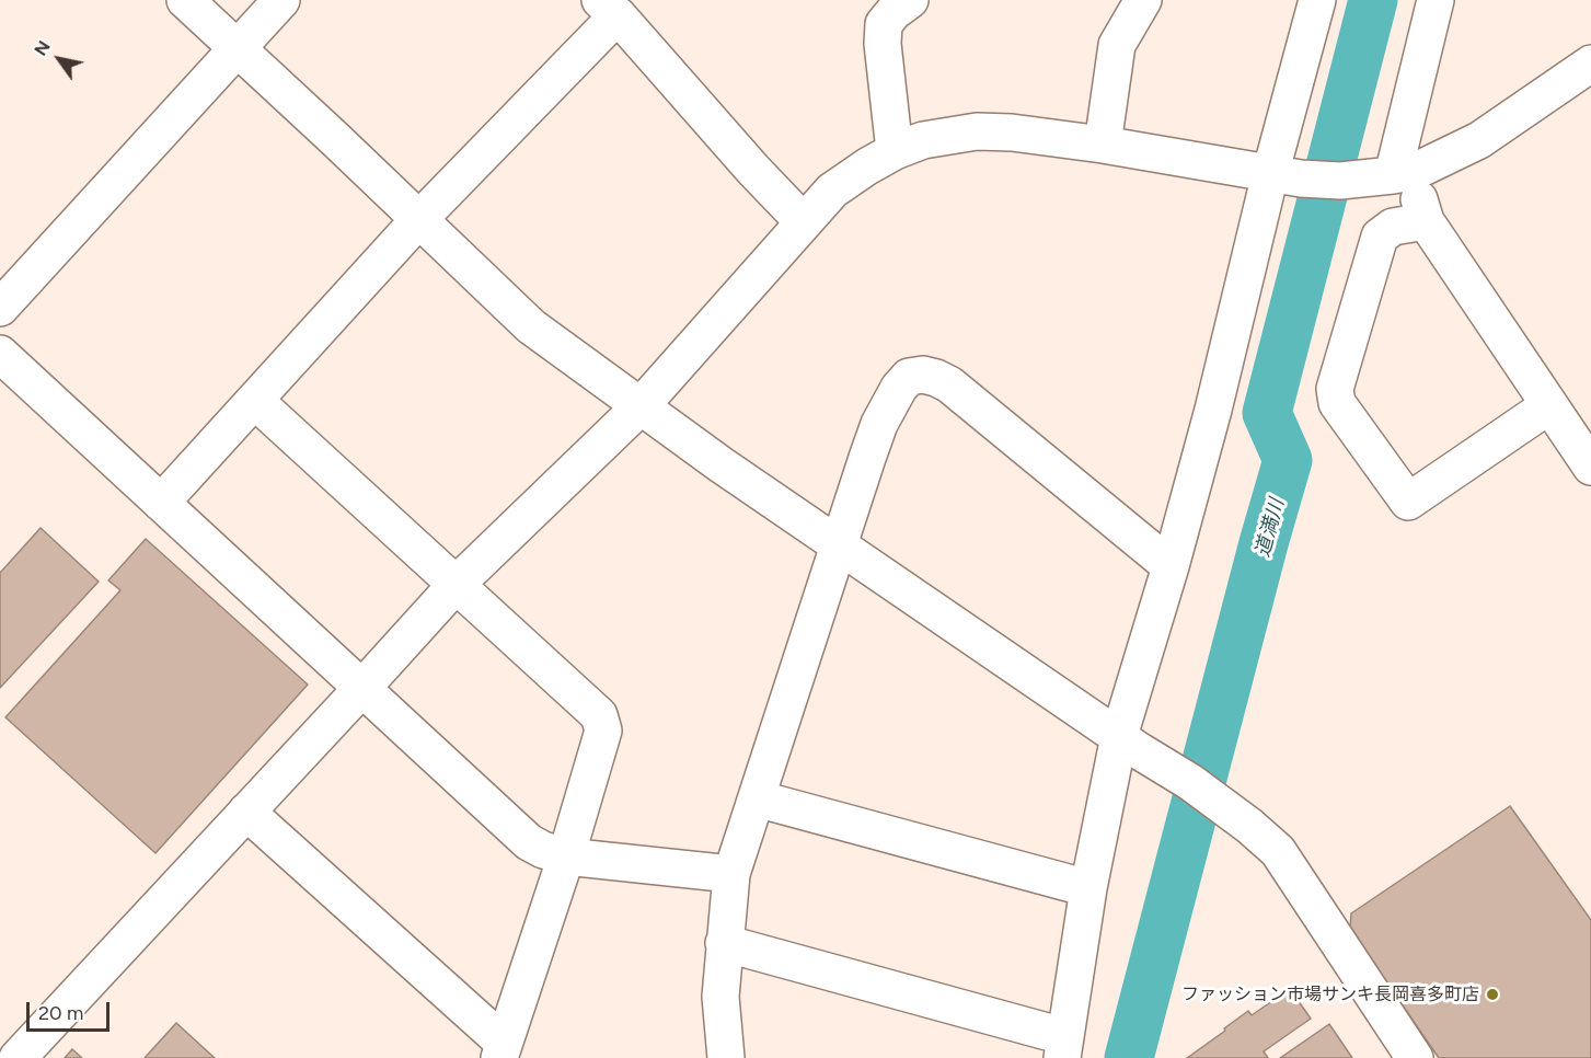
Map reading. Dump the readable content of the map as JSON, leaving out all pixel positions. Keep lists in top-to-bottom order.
{
  "water": ["道満川"],
  "places": ["ファッション市場サンキ長岡喜多町店"],
  "scale_bar": "20 m",
  "north": "top left"
}
